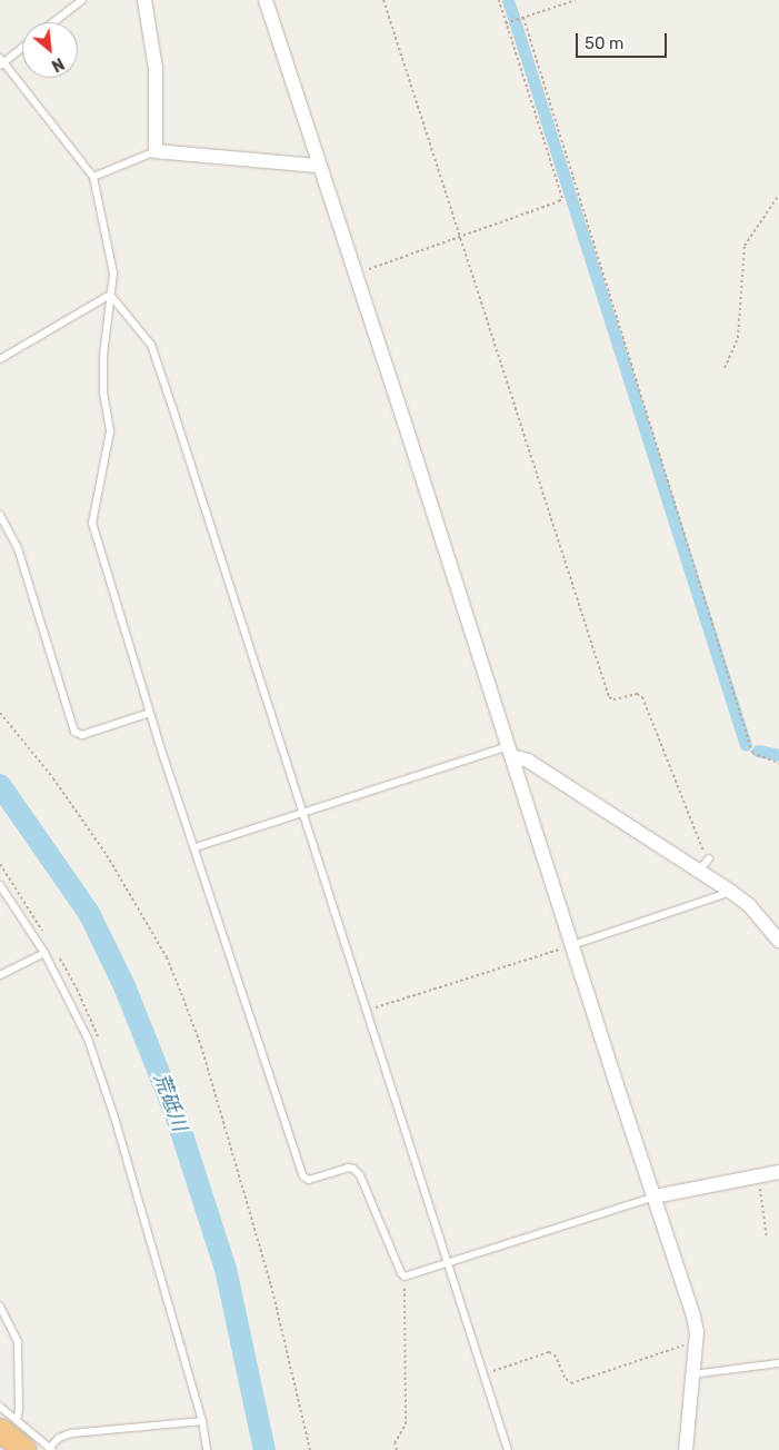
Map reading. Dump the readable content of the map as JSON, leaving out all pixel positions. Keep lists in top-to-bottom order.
{
  "water": ["荒砥川"],
  "scale_bar": "50 m",
  "north": "bottom right"
}
